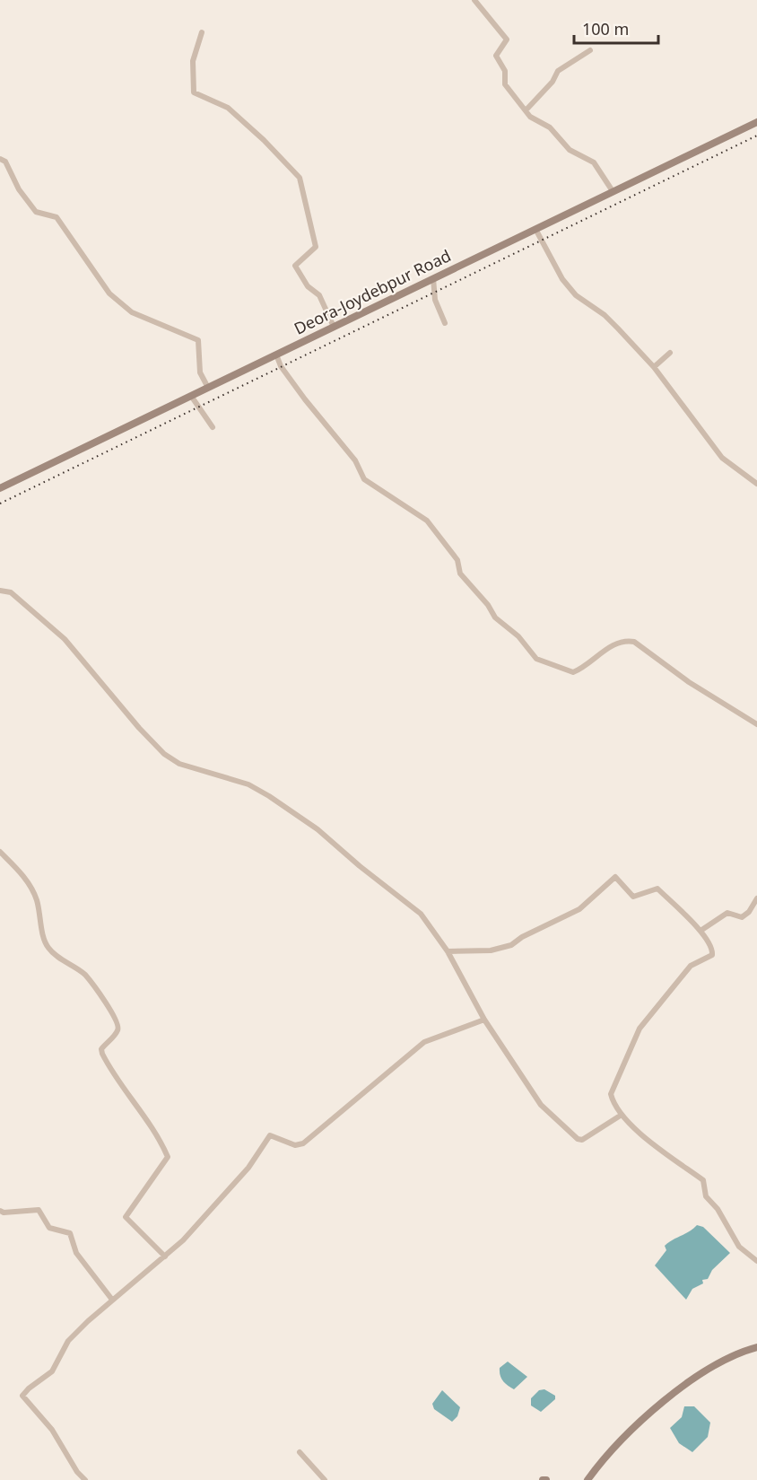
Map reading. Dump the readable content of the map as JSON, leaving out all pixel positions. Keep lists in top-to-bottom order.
{
  "streets": {
    "street": ["Deora-Joydebpur Road"]
  },
  "scale_bar": "100 m"
}
